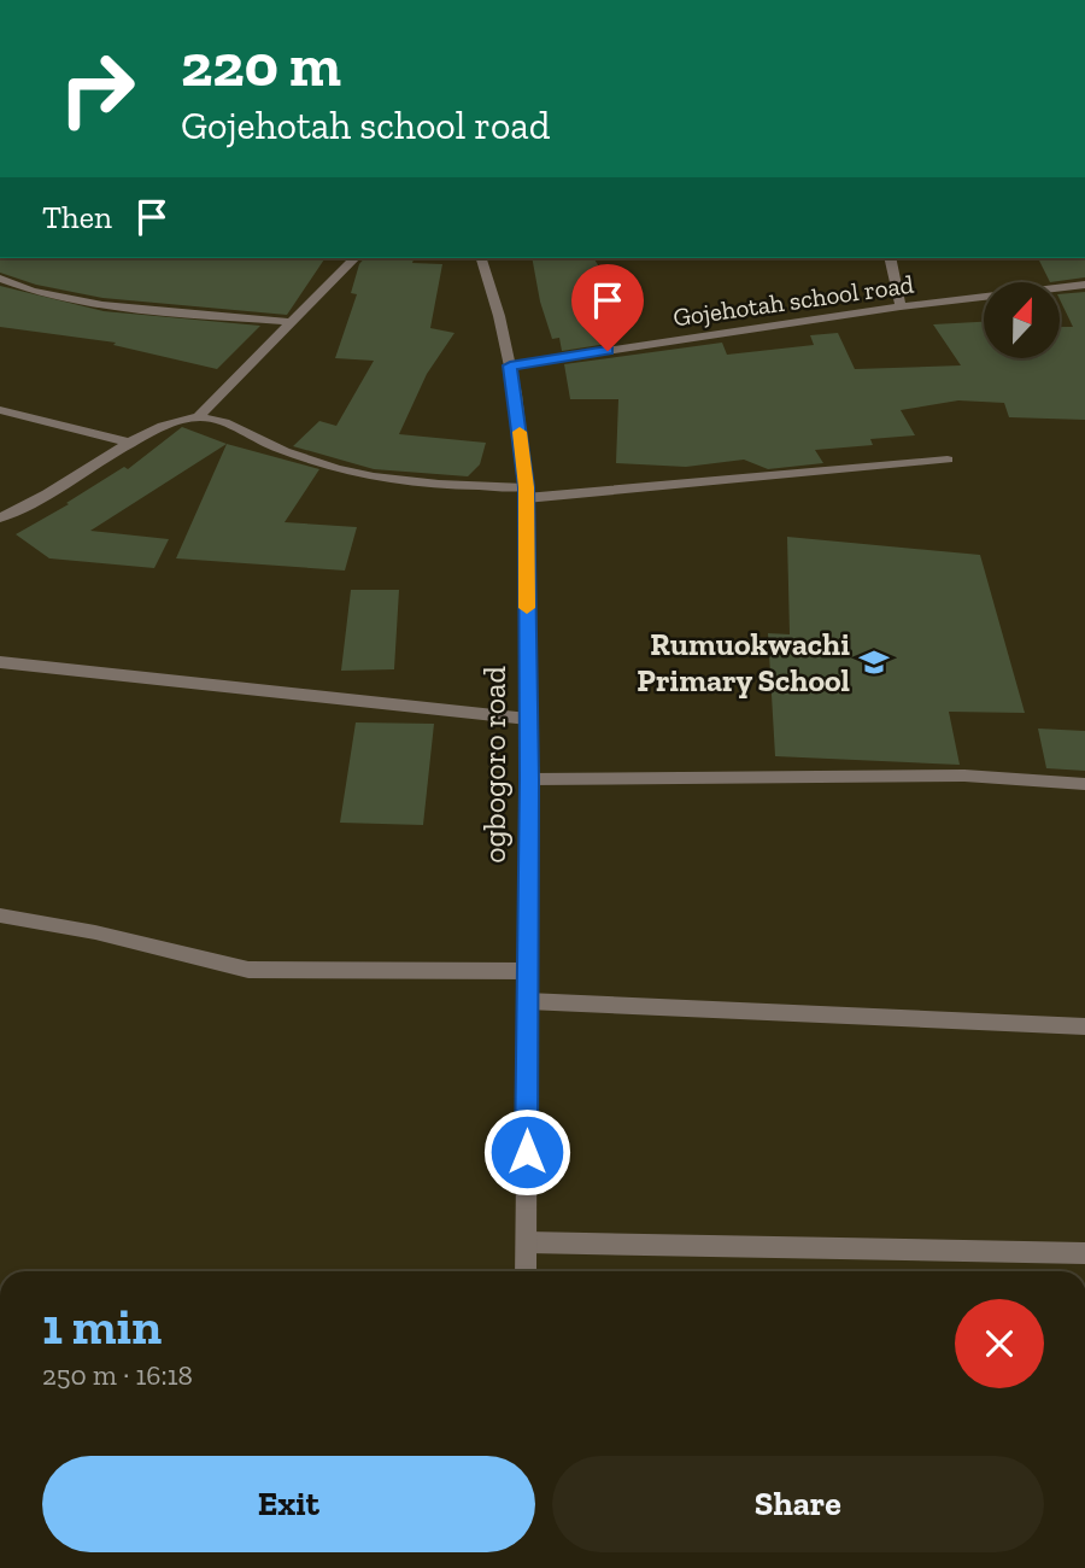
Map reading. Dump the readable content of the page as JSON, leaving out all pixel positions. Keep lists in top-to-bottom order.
{
  "streets": {
    "street": ["Gojehotah school road", "ogbogoro road"]
  },
  "crossings": [
    ["Gojehotah school road", "ogbogoro road"]
  ],
  "places": {
    "school or university": ["Rumuokwachi Primary School"]
  },
  "north": "top",
  "page": {
    "turn": ["220 m", "Gojehotah school road"],
    "then": "Then",
    "heading": ["1 min", "250 m · 16:18"],
    "buttons": ["Exit", "Share"]
  }
}
